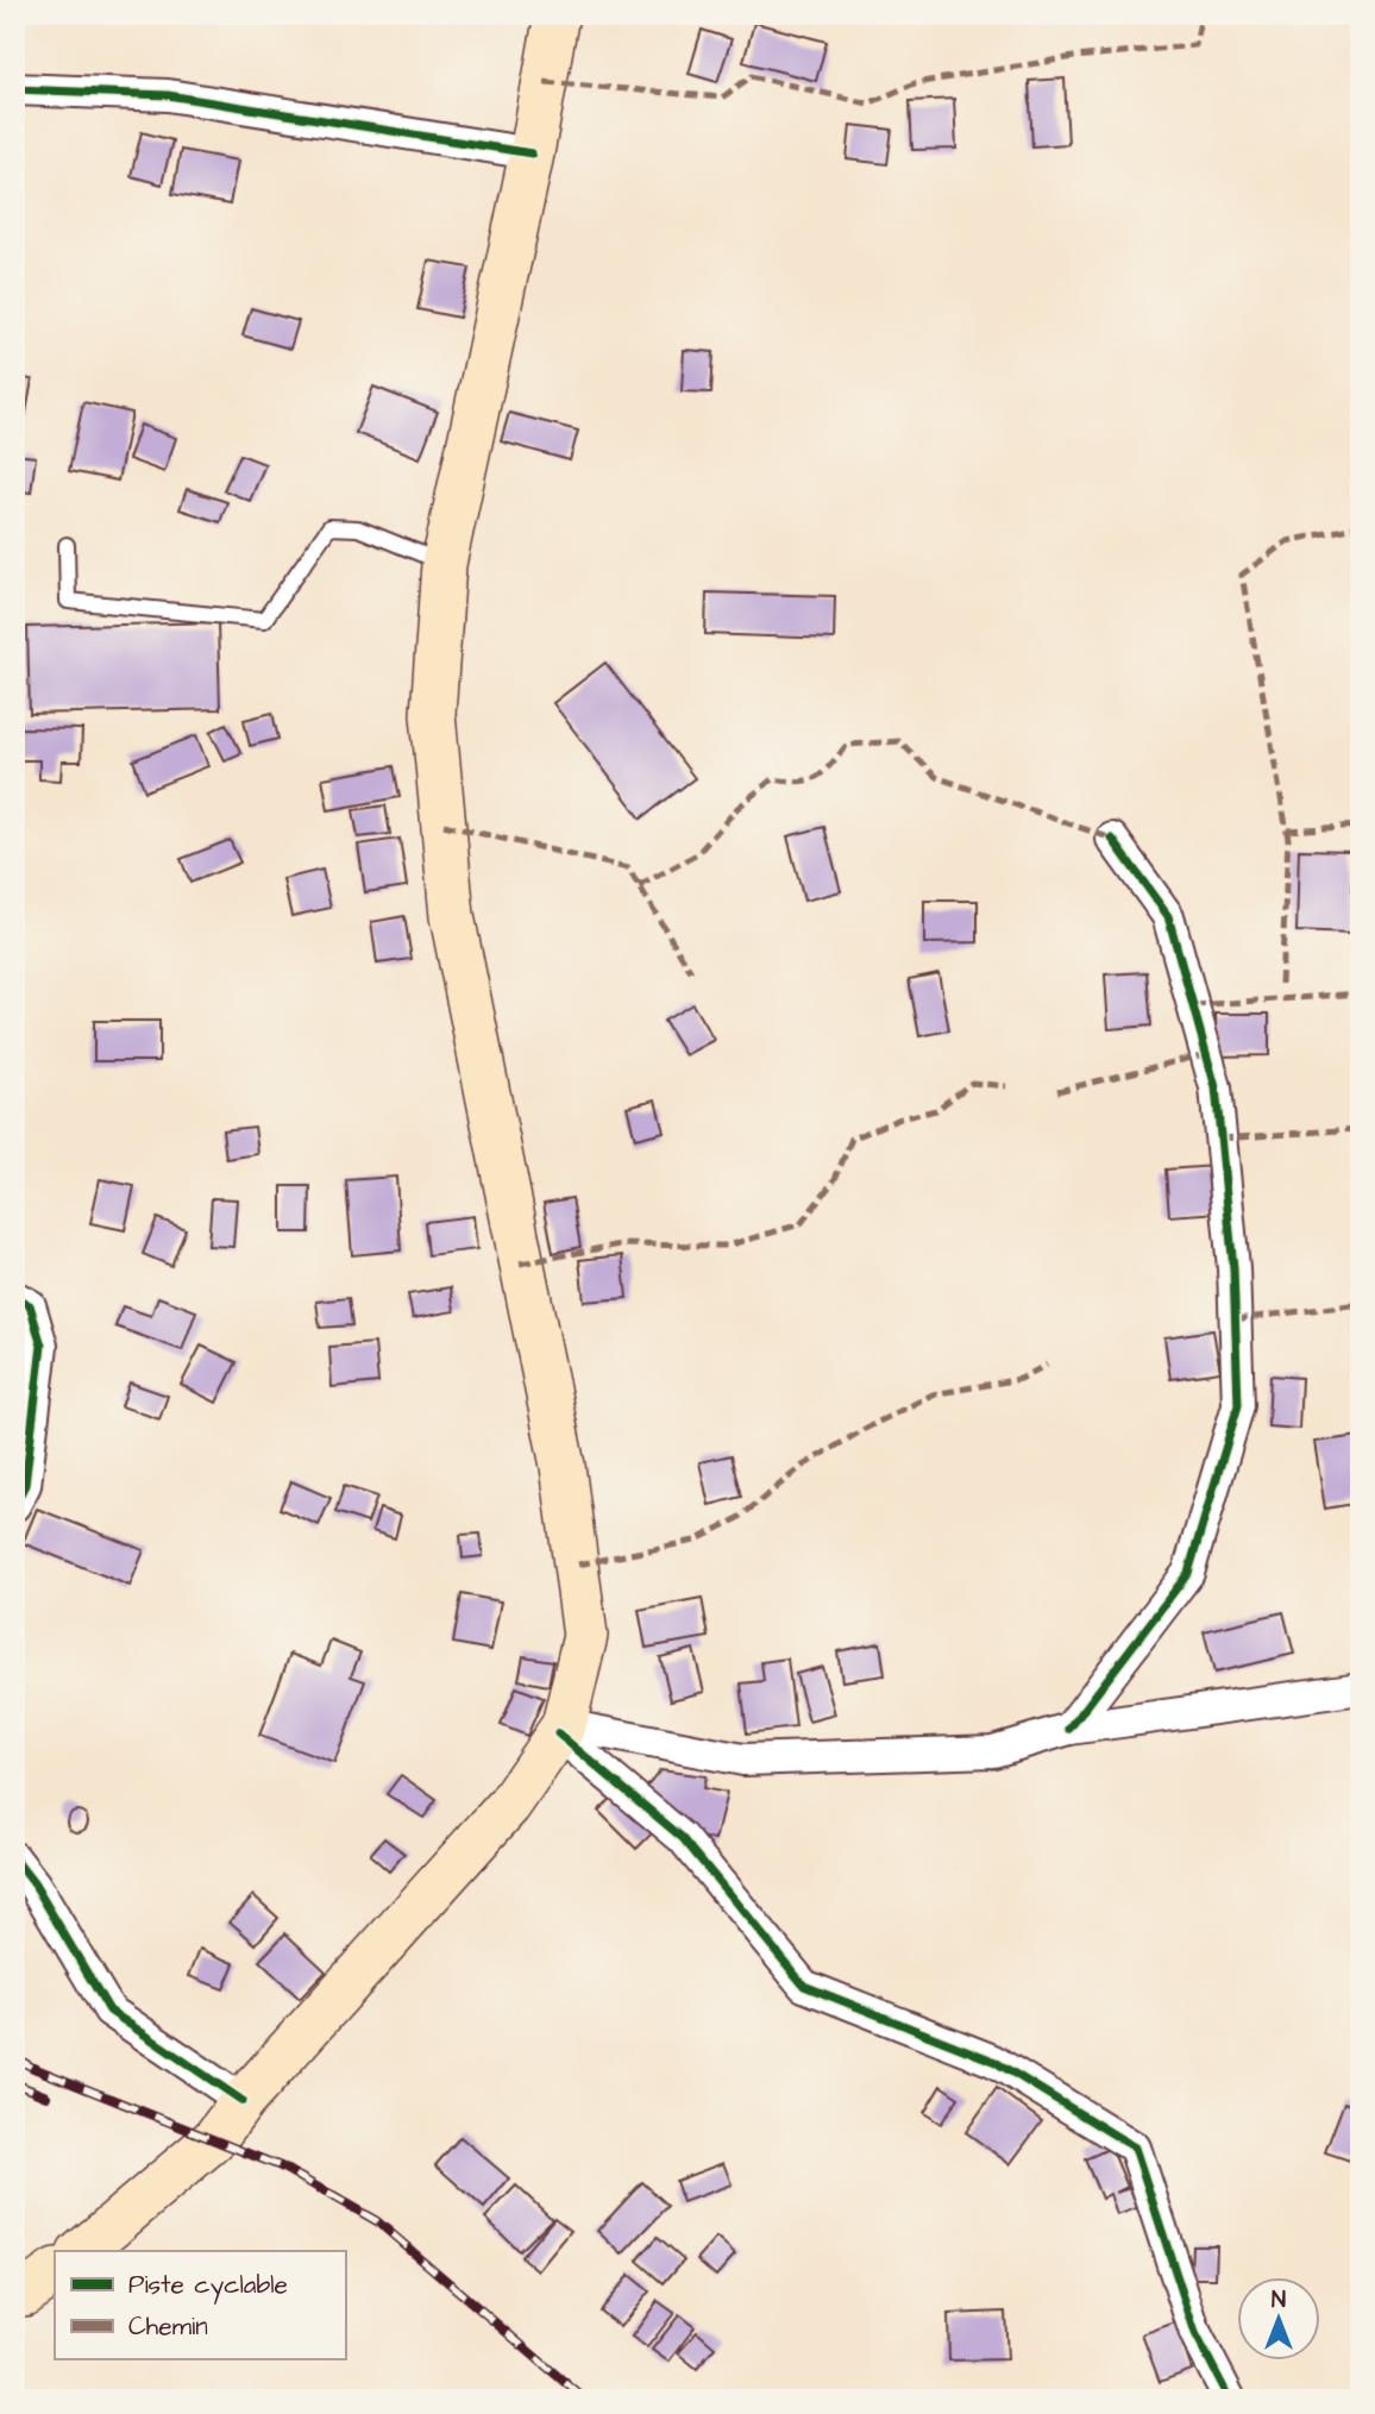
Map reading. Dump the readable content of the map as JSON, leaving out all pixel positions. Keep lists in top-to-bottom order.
{
  "legend": ["Piste cyclable", "Chemin"],
  "north": "top"
}
